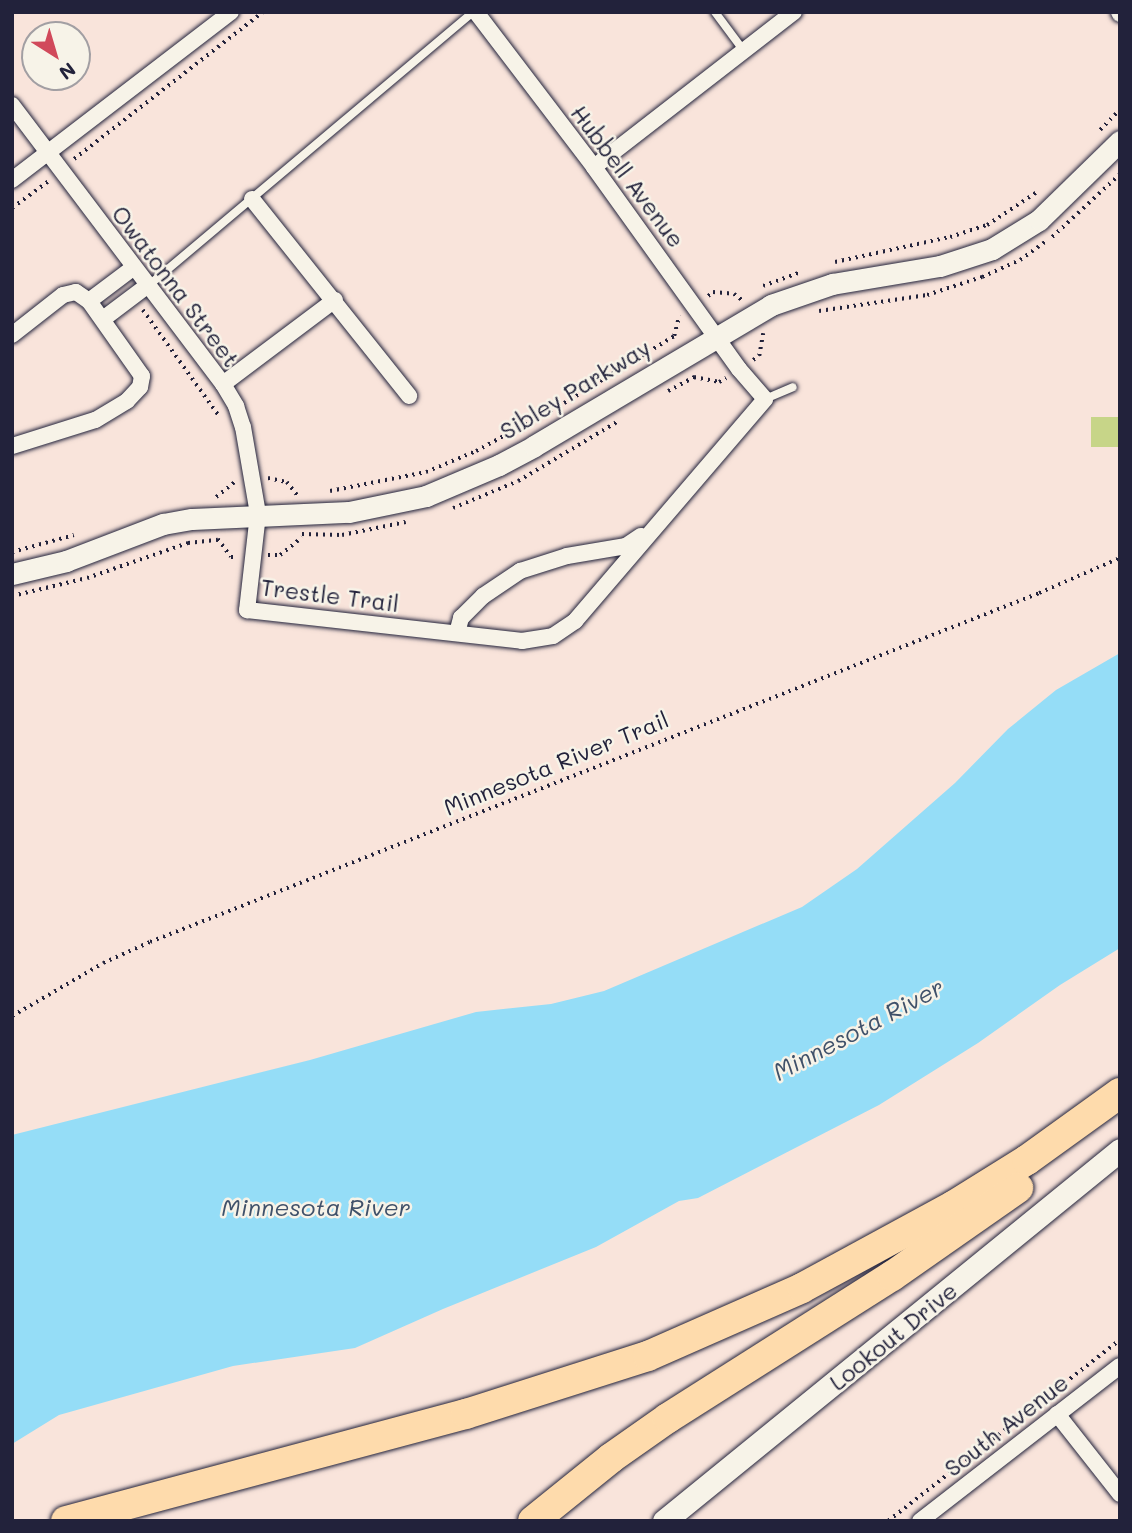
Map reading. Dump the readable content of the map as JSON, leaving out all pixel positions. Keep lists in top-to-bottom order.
{
  "streets": {
    "main road": ["Lookout Drive"],
    "street": [
      "Hubbell Avenue",
      "Owatonna Street",
      "Sibley Parkway",
      "Trestle Trail",
      "South Avenue"
    ],
    "path": ["Minnesota River Trail"]
  },
  "crossings": [
    ["Hubbell Avenue", "Sibley Parkway"],
    ["Hubbell Avenue", "Trestle Trail"],
    ["Owatonna Street", "Sibley Parkway"],
    ["Owatonna Street", "Trestle Trail"],
    ["Sibley Parkway", "Trestle Trail"]
  ],
  "water": ["Minnesota River"],
  "north": "bottom right"
}
